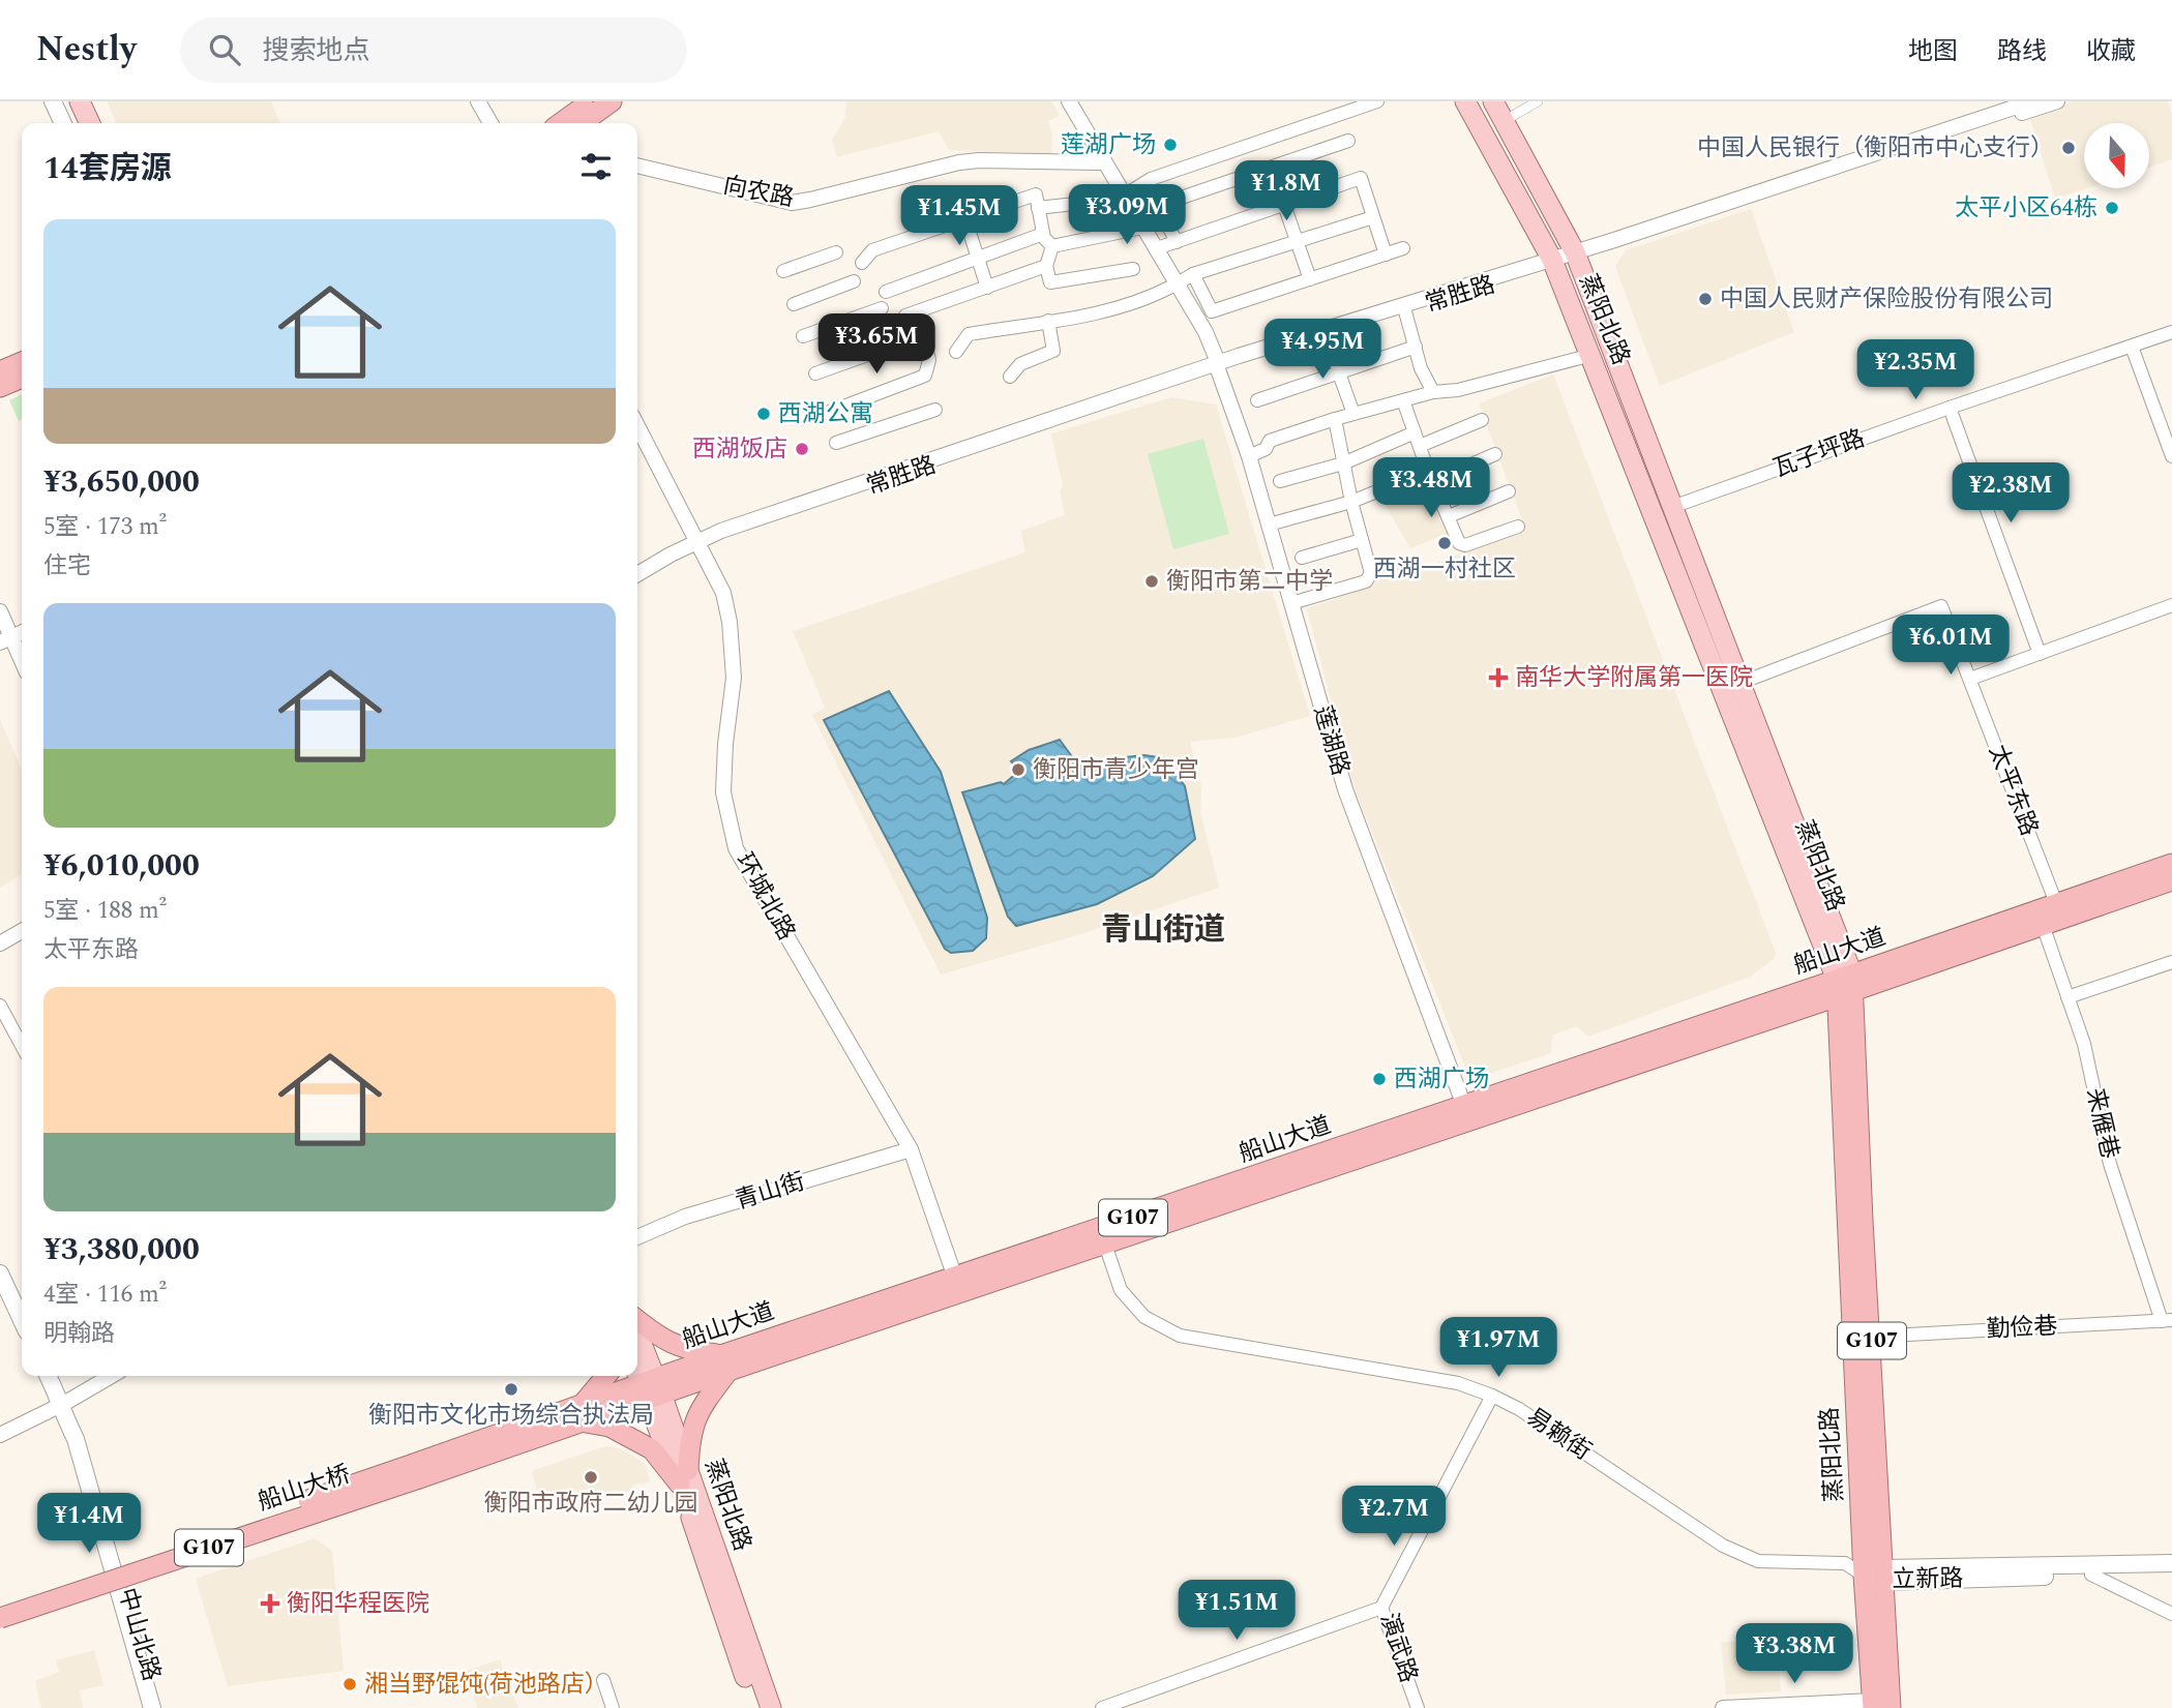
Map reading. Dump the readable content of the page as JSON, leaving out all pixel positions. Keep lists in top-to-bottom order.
{
  "streets": {
    "highway": [
      "蒸阳北路",
      "船山大道",
      "G107",
      "船山大桥"
    ],
    "main road": ["立新路", "中山北路"],
    "street": [
      "向农路",
      "常胜路",
      "瓦子坪路",
      "莲湖路",
      "太平东路",
      "环城北路",
      "来雁巷",
      "青山街",
      "勤俭巷",
      "易赖街",
      "演武路"
    ]
  },
  "crossings": [
    ["向农路", "莲湖路"],
    ["常胜路", "蒸阳北路"],
    ["常胜路", "莲湖路"],
    ["常胜路", "环城北路"],
    ["蒸阳北路", "瓦子坪路"],
    ["蒸阳北路", "太平东路"],
    ["蒸阳北路", "船山大道"],
    ["蒸阳北路", "勤俭巷"],
    ["蒸阳北路", "易赖街"],
    ["蒸阳北路", "立新路"],
    ["莲湖路", "船山大道"],
    ["太平东路", "船山大道"],
    ["环城北路", "船山大道"],
    ["环城北路", "青山街"],
    ["船山大道", "来雁巷"],
    ["船山大道", "易赖街"],
    ["船山大道", "船山大桥"],
    ["来雁巷", "勤俭巷"],
    ["易赖街", "立新路"],
    ["易赖街", "演武路"]
  ],
  "districts": ["青山街道"],
  "places": {
    "other": [
      "莲湖广场",
      "中国人民银行（衡阳市中心支行）",
      "太平小区64栋",
      "中国人民财产保险股份有限公司",
      "西湖公寓",
      "西湖饭店",
      "西湖一村社区",
      "衡阳市第二中学",
      "衡阳市青少年宫",
      "西湖广场",
      "衡阳市文化市场综合执法局",
      "衡阳市政府二幼儿园",
      "湘当野馄饨(荷池路店）"
    ],
    "health": ["南华大学附属第一医院", "衡阳华程医院"]
  },
  "north": "bottom",
  "page": {
    "header": "Nestly",
    "search": "搜索地点",
    "nav": ["地图", "路线", "收藏"],
    "heading": "14套房源",
    "price": [
      "¥1.8M",
      "¥3.09M",
      "¥1.45M",
      "¥3.65M",
      "¥4.95M",
      "¥2.35M",
      "¥3.48M",
      "¥2.38M",
      "¥6.01M",
      "¥1.97M",
      "¥2.7M",
      "¥1.4M",
      "¥1.51M",
      "¥3.38M"
    ],
    "list": [
      {
        "name": "¥3,650,000",
        "note": "5室 · 173 m² · 住宅"
      },
      {
        "name": "¥6,010,000",
        "note": "5室 · 188 m² · 太平东路"
      },
      {
        "name": "¥3,380,000",
        "note": "4室 · 116 m² · 明翰路"
      }
    ]
  }
}
